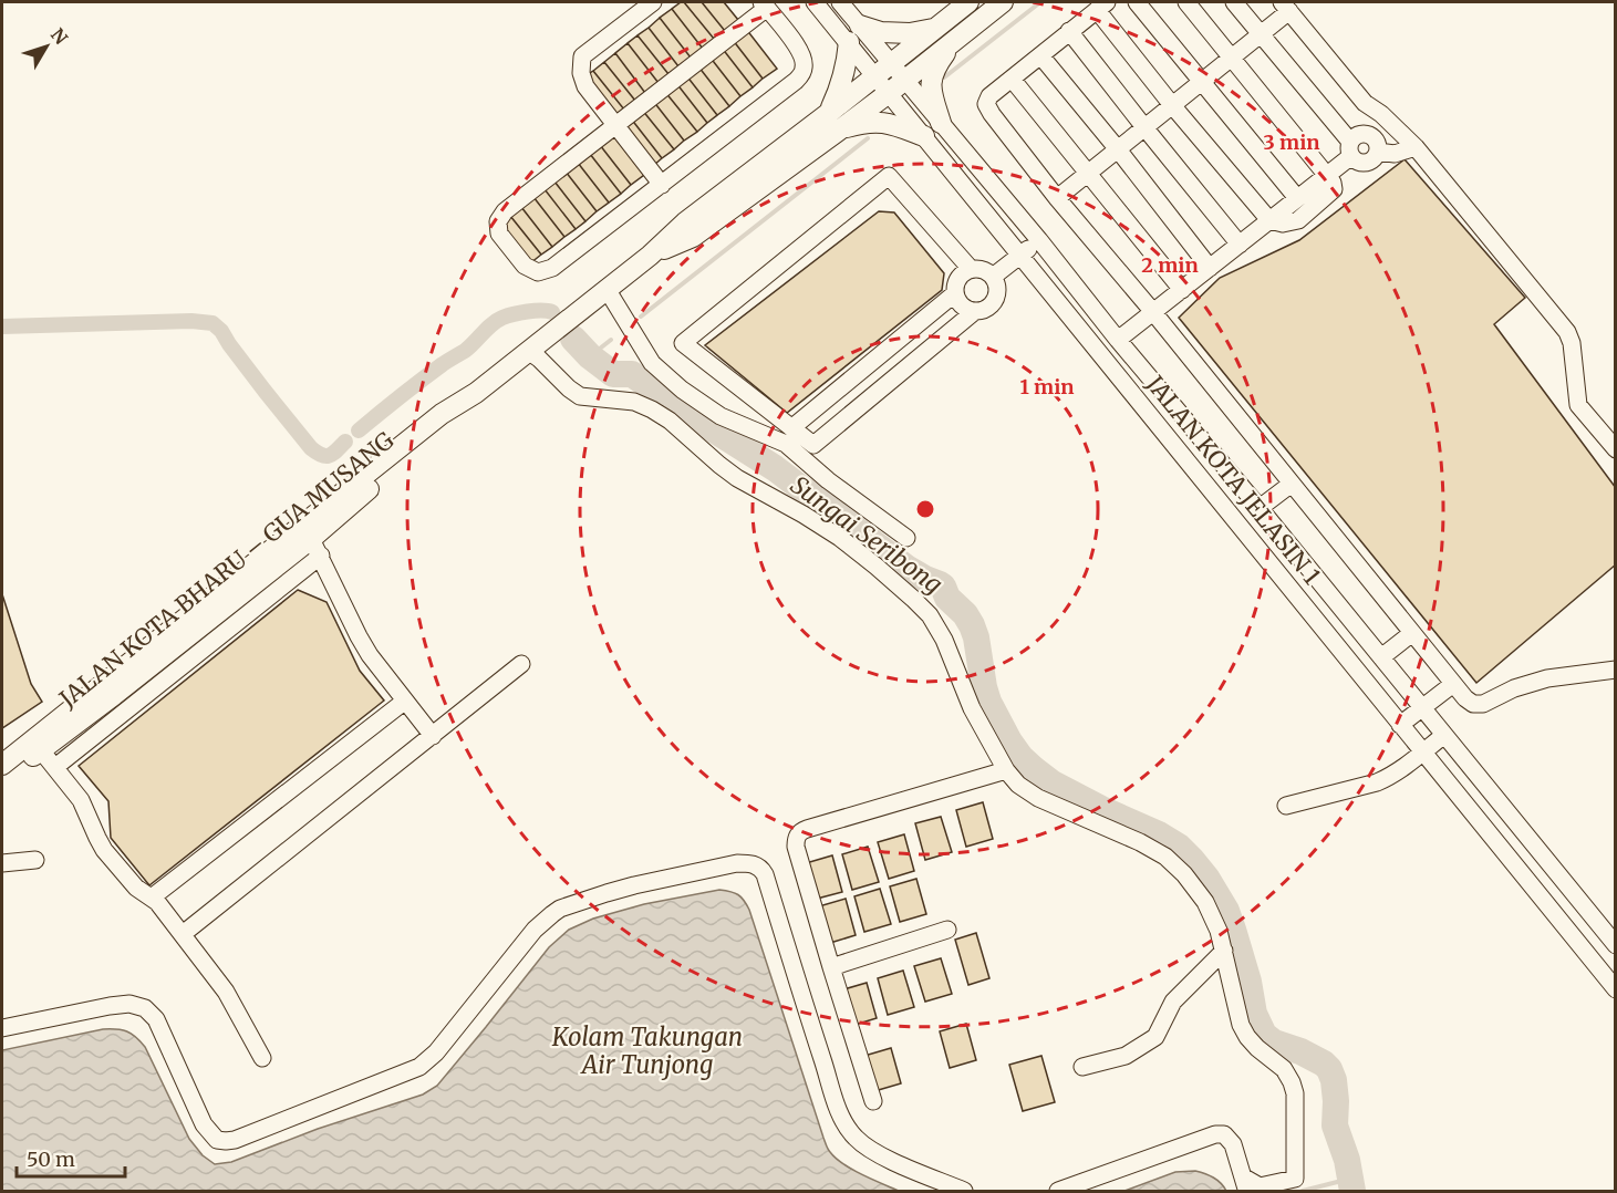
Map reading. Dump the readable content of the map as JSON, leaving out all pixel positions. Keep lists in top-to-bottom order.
{
  "streets": {
    "main road": ["JALAN KOTA BHARU – GUA MUSANG"],
    "street": ["JALAN KOTA JELASIN 1"]
  },
  "crossings": [
    ["JALAN KOTA JELASIN 1", "JALAN KOTA BHARU – GUA MUSANG"]
  ],
  "water": ["Sungai Seribong", "Kolam Takungan Air Tunjong"],
  "scale_bar": "50 m",
  "north": "top right",
  "rings": ["3 min", "2 min", "1 min"]
}
